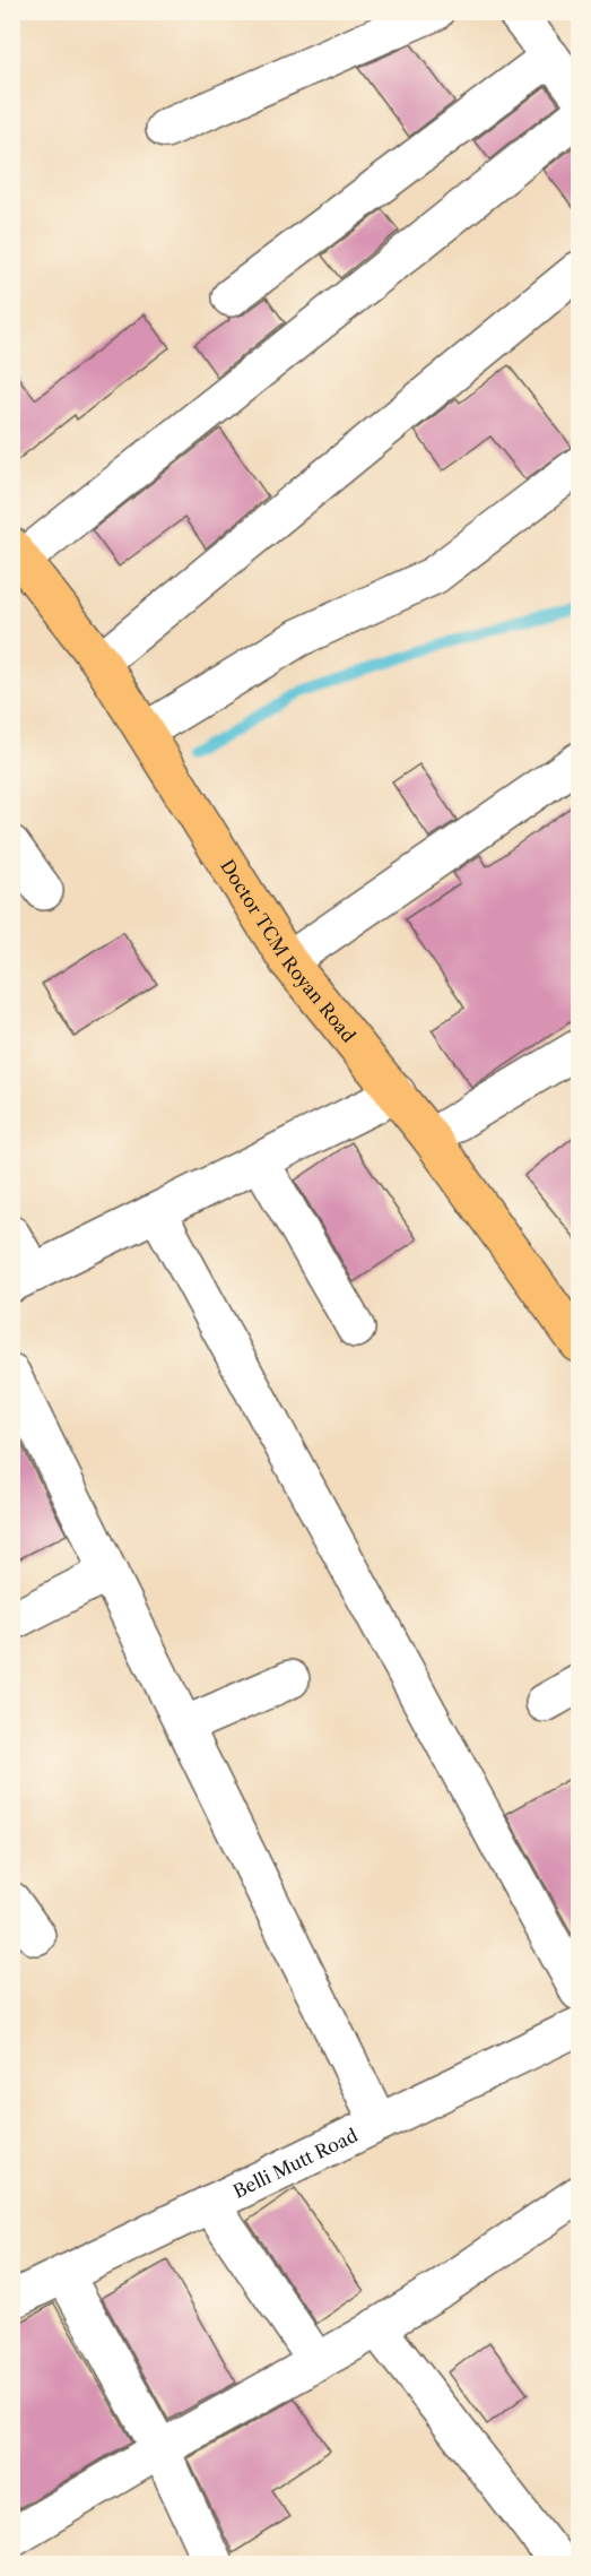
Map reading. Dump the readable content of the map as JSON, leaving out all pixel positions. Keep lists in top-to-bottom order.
{
  "streets": {
    "main road": ["Doctor TCM Royan Road"],
    "street": ["Belli Mutt Road"]
  }
}
